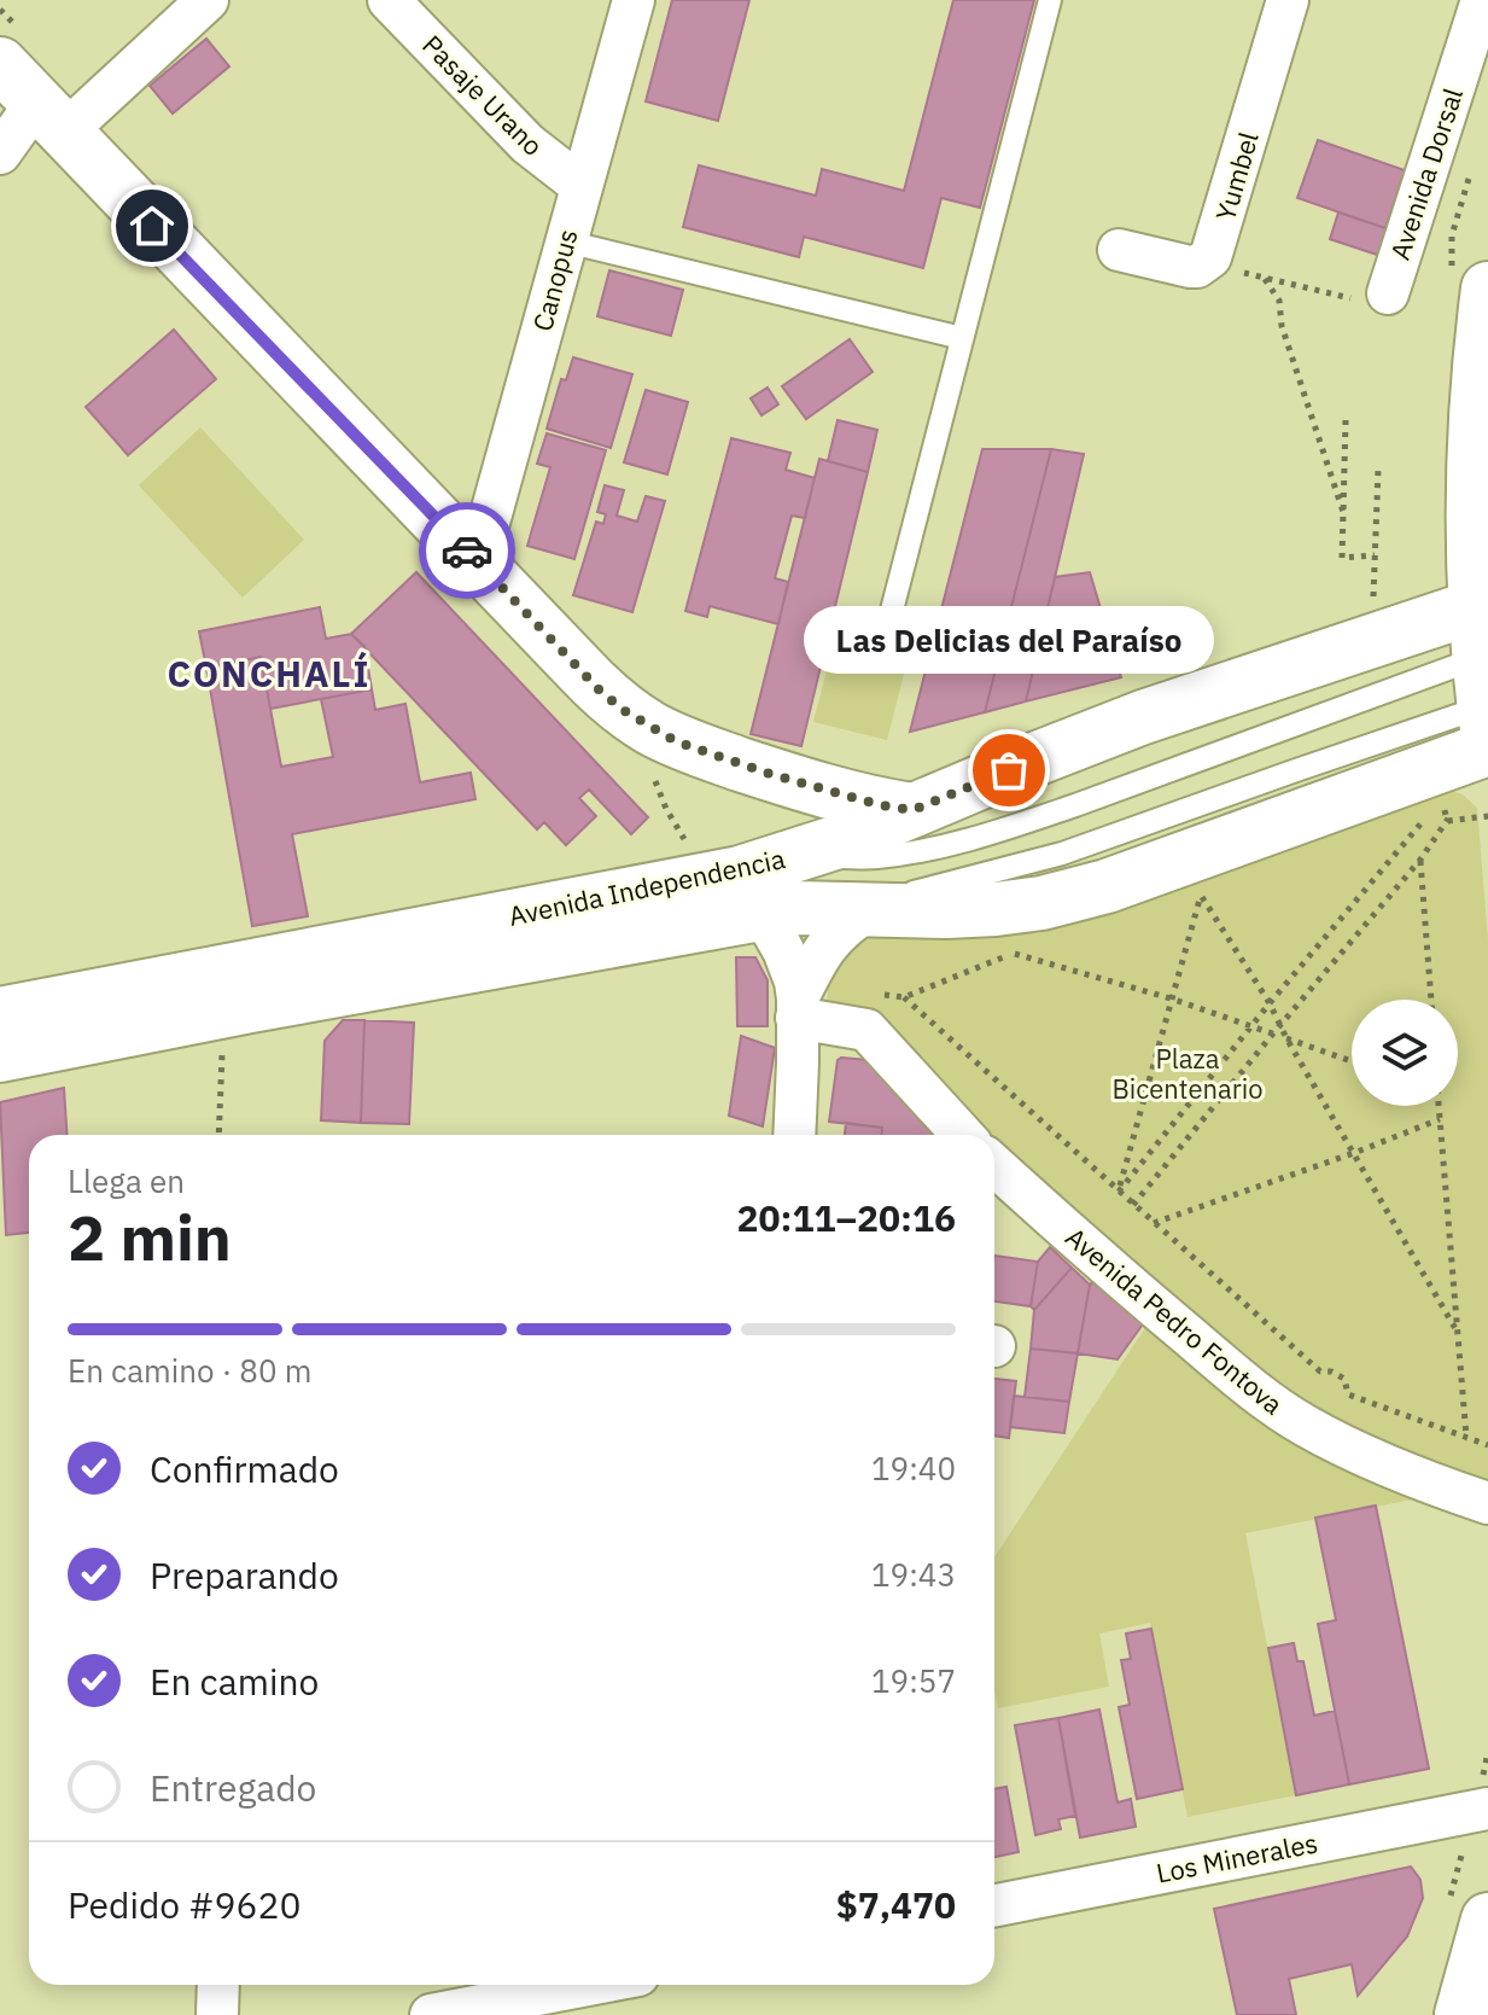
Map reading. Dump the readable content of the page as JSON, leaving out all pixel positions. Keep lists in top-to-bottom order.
{
  "streets": {
    "main road": ["Avenida Independencia"],
    "street": [
      "Pasaje Urano",
      "Avenida Dorsal",
      "Yumbel",
      "Canopus",
      "Avenida Pedro Fontova",
      "Los Minerales"
    ]
  },
  "crossings": [
    ["Pasaje Urano", "Canopus"]
  ],
  "districts": ["CONCHALÍ"],
  "parks": ["Plaza Bicentenario"],
  "places": ["Las Delicias del Paraíso"],
  "page": {
    "bubble": "Las Delicias del Paraíso",
    "heading": ["2 min", "Llega en", "20:11–20:16"],
    "panel": ["Pedido #9620", "$7,470"],
    "bar": "En camino · 80 m",
    "list": [
      ["Confirmado", "19:40"],
      ["Preparando", "19:43"],
      ["En camino", "19:57"],
      "Entregado"
    ]
  }
}
